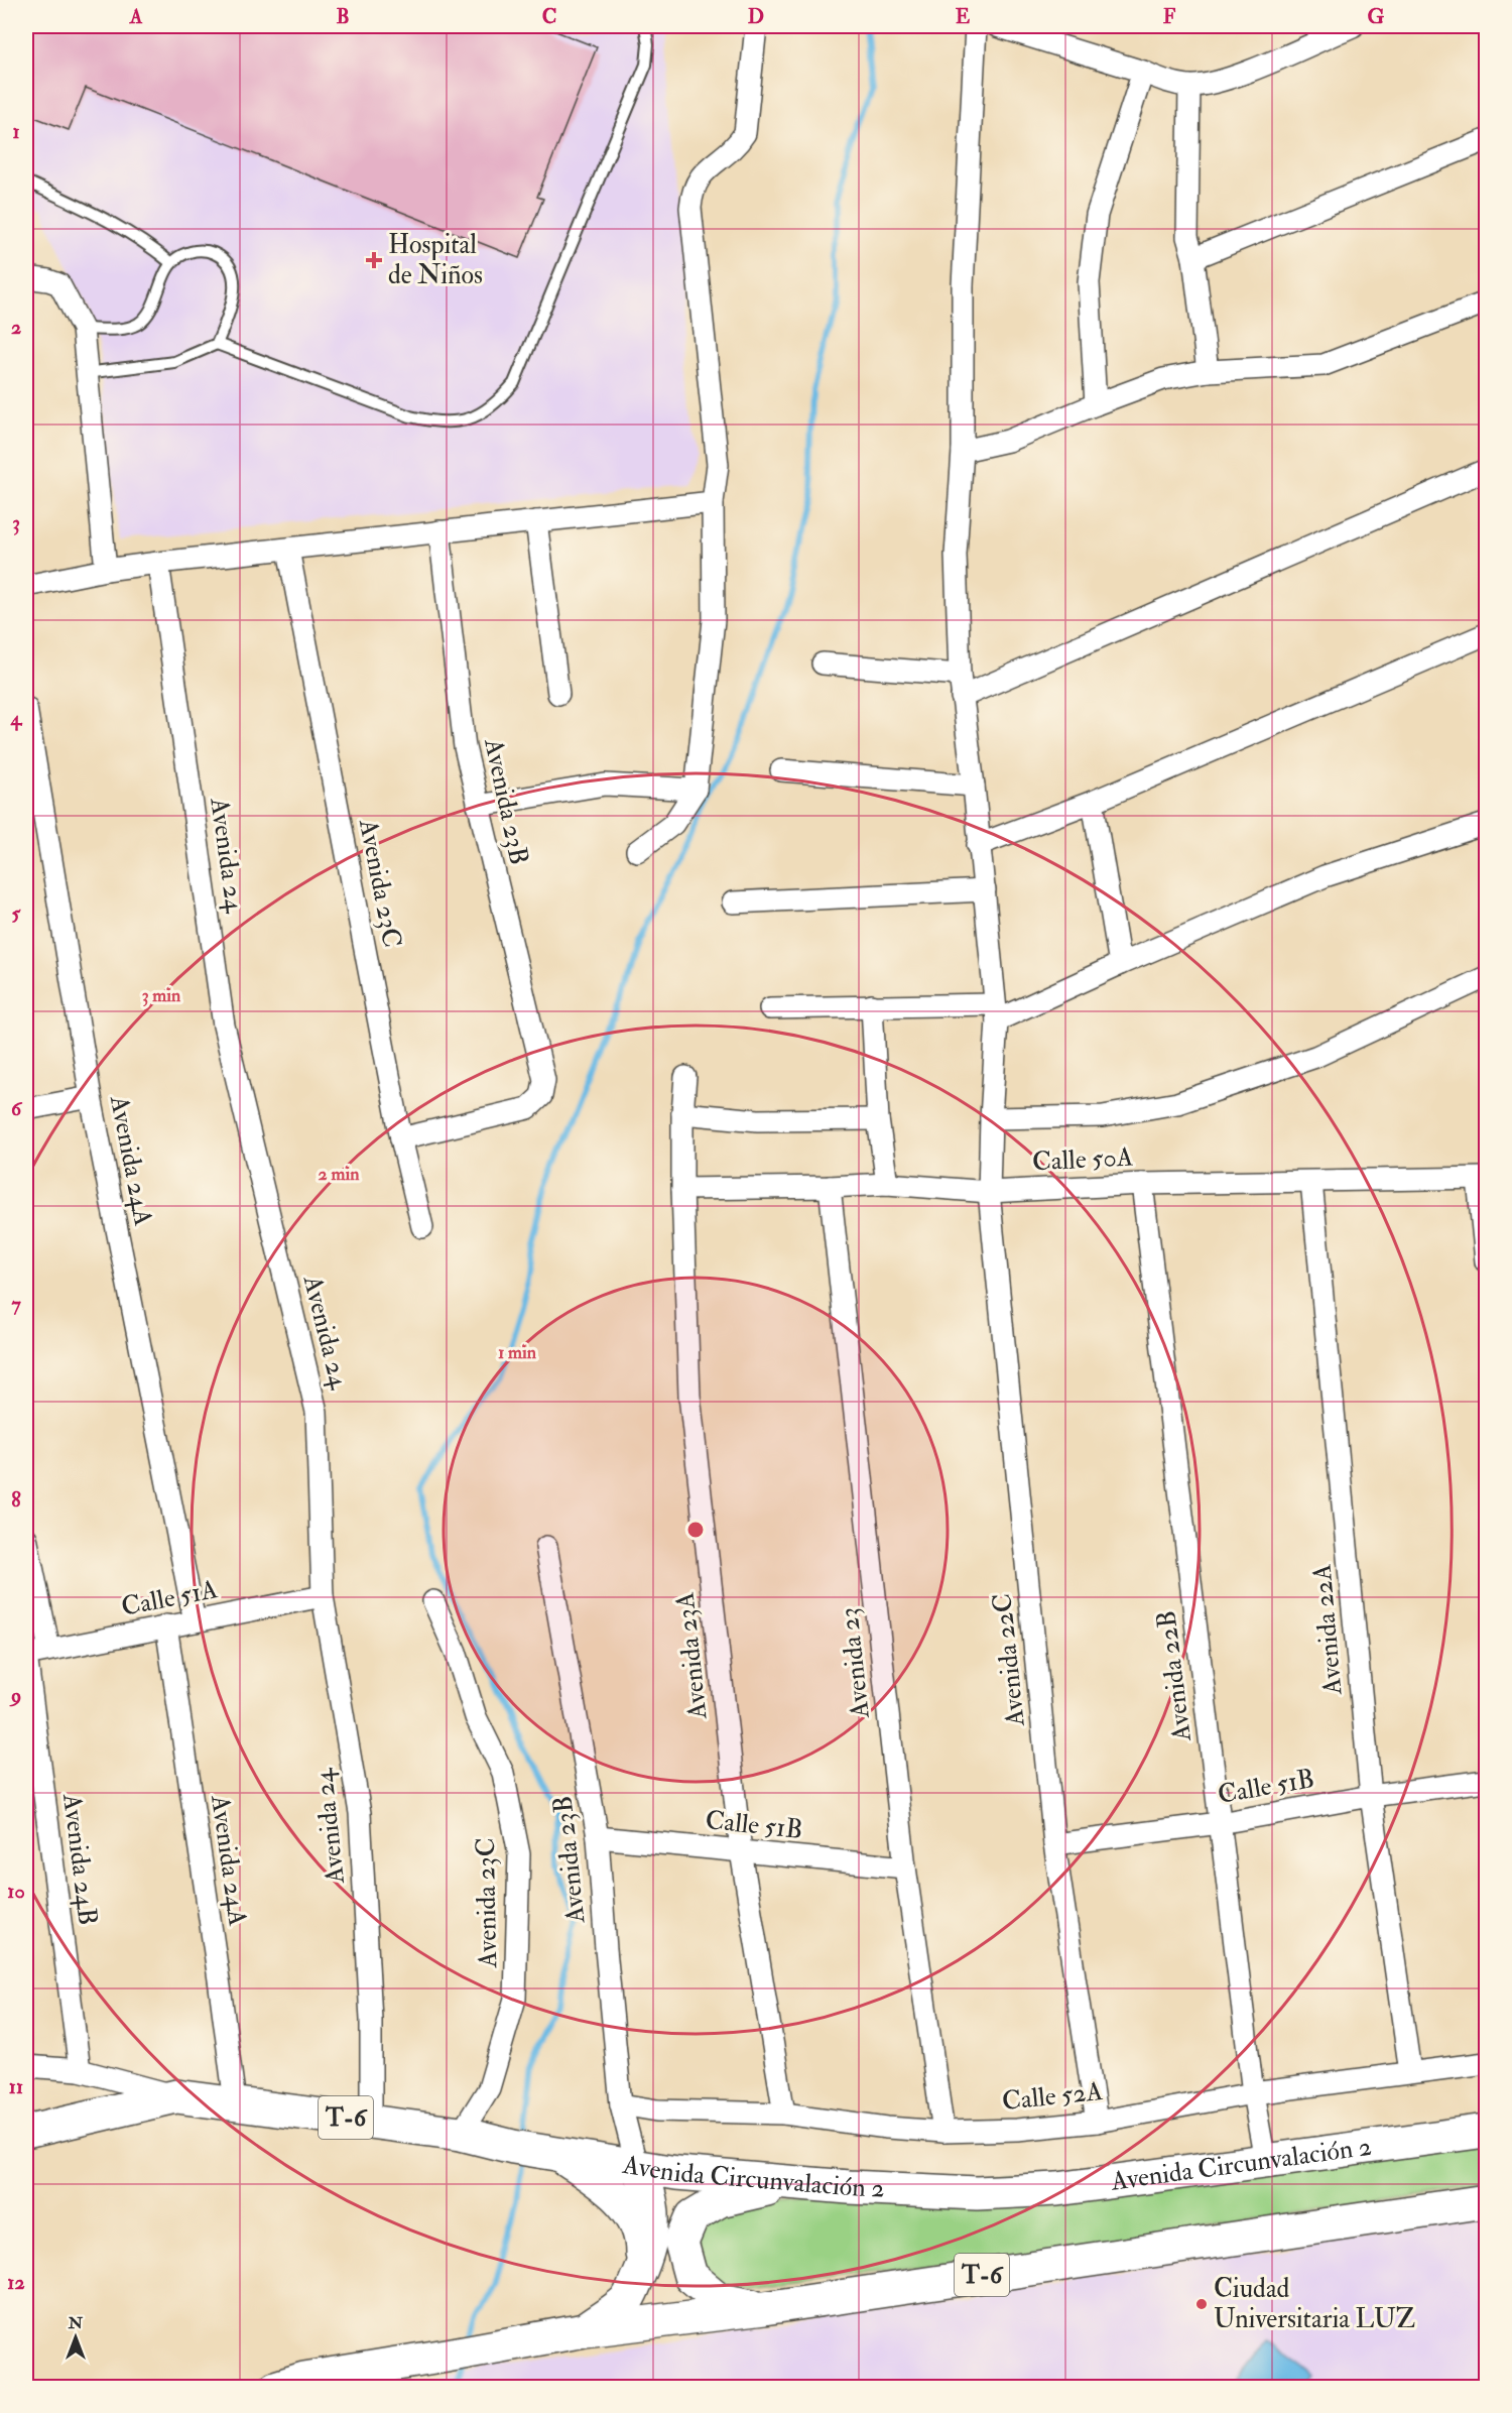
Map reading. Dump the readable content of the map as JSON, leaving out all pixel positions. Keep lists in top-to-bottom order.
{
  "streets": {
    "highway": ["T-6", "Avenida Circunvalación 2"],
    "street": [
      "Avenida 23B",
      "Avenida 24",
      "Avenida 23C",
      "Calle 50A",
      "Avenida 24A",
      "Calle 51A",
      "Avenida 22A",
      "Avenida 23A",
      "Avenida 22C",
      "Avenida 23",
      "Avenida 22B",
      "Calle 51B",
      "Avenida 24B",
      "Calle 52A"
    ]
  },
  "crossings": [
    ["Avenida 23B", "Avenida 23C"],
    ["Avenida 23B", "Calle 51B"],
    ["Avenida 23B", "Calle 52A"],
    ["Avenida 23B", "T-6"],
    ["Avenida 23B", "Avenida Circunvalación 2"],
    ["Avenida 24", "Calle 51A"],
    ["Avenida 24", "Avenida Circunvalación 2"],
    ["Avenida 23C", "Avenida Circunvalación 2"],
    ["Calle 50A", "Avenida 22A"],
    ["Calle 50A", "Avenida 23A"],
    ["Calle 50A", "Avenida 22C"],
    ["Calle 50A", "Avenida 23"],
    ["Calle 50A", "Avenida 22B"],
    ["Avenida 24A", "Calle 51A"],
    ["Avenida 24A", "Avenida Circunvalación 2"],
    ["Calle 51A", "Avenida 24B"],
    ["Avenida 22A", "Calle 51B"],
    ["Avenida 22A", "Calle 52A"],
    ["Avenida 23A", "Calle 51B"],
    ["Avenida 23A", "Calle 52A"],
    ["Avenida 22C", "Calle 51B"],
    ["Avenida 22C", "Calle 52A"],
    ["Avenida 23", "Calle 51B"],
    ["Avenida 23", "Calle 52A"],
    ["Avenida 22B", "Calle 51B"],
    ["Avenida 22B", "Calle 52A"],
    ["Avenida 22B", "Avenida Circunvalación 2"],
    ["T-6", "Avenida Circunvalación 2"]
  ],
  "places": {
    "health": ["Hospital de Niños"],
    "other": ["Ciudad Universitaria LUZ"]
  },
  "north": "top",
  "grid": {
    "columns": [
      "A",
      "B",
      "C",
      "D",
      "E",
      "F",
      "G"
    ],
    "rows": [
      "1",
      "2",
      "3",
      "4",
      "5",
      "6",
      "7",
      "8",
      "9",
      "10",
      "11",
      "12"
    ]
  },
  "rings": ["3 min", "2 min", "1 min"]
}
